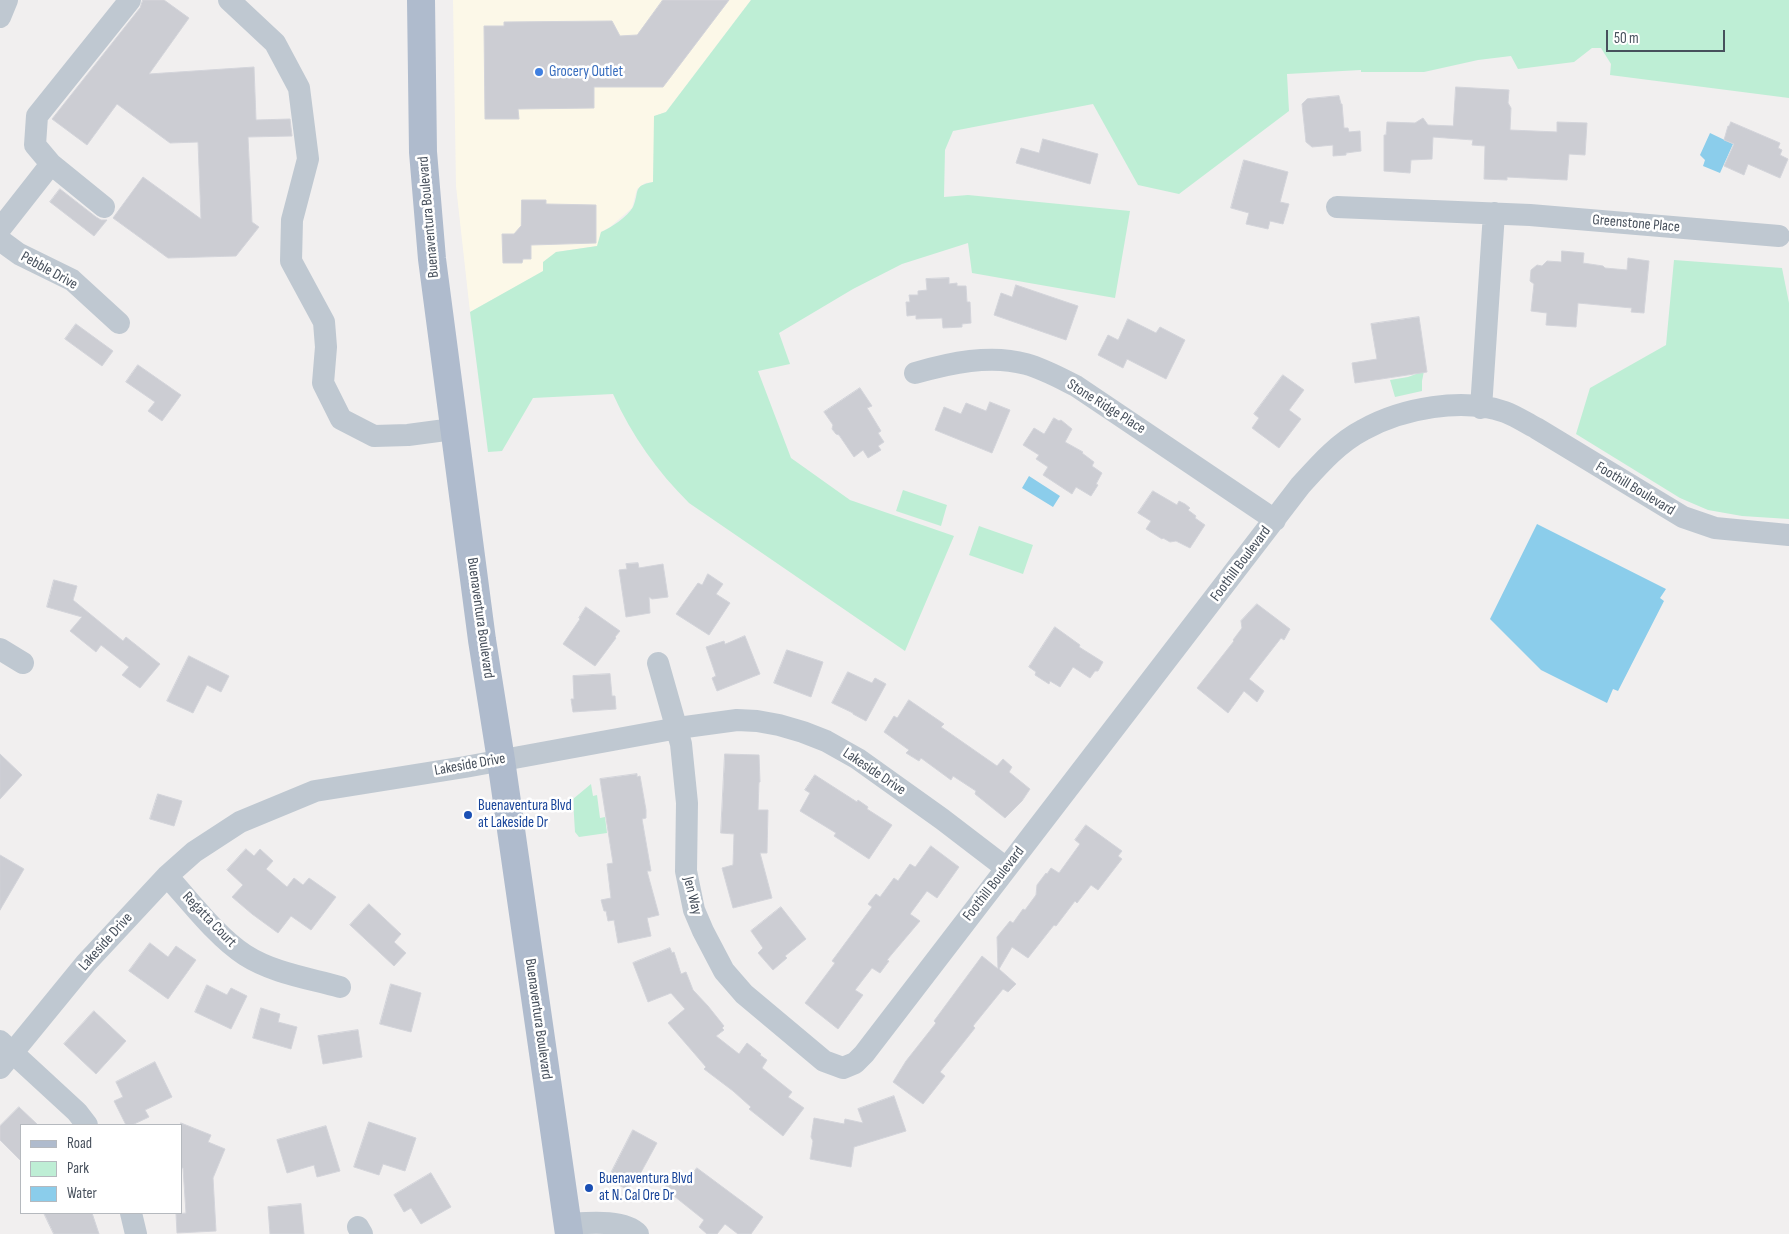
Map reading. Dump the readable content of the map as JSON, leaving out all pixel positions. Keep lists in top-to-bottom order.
{
  "streets": {
    "main road": ["Buenaventura Boulevard"],
    "street": [
      "Greenstone Place",
      "Pebble Drive",
      "Stone Ridge Place",
      "Foothill Boulevard",
      "Lakeside Drive",
      "Jen Way",
      "Regatta Court"
    ]
  },
  "crossings": [
    ["Buenaventura Boulevard", "Lakeside Drive"],
    ["Stone Ridge Place", "Foothill Boulevard"],
    ["Foothill Boulevard", "Lakeside Drive"],
    ["Foothill Boulevard", "Jen Way"],
    ["Lakeside Drive", "Jen Way"],
    ["Lakeside Drive", "Regatta Court"]
  ],
  "places": ["Grocery Outlet", "Buenaventura Blvd at Lakeside Dr", "Buenaventura Blvd at N. Cal Ore Dr"],
  "legend": ["Road", "Park", "Water"],
  "scale_bar": "50 m"
}
